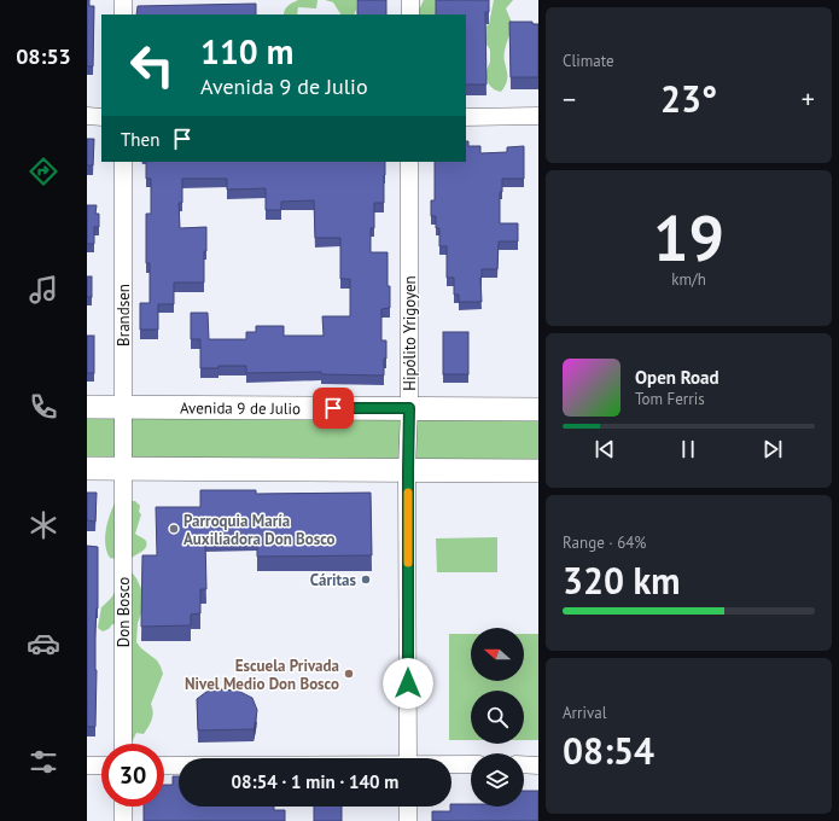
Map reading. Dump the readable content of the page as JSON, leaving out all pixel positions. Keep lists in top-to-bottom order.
{
  "streets": {
    "main road": ["Avenida 9 de Julio"],
    "street": ["Brandsen", "Hipólito Yrigoyen", "Don Bosco"]
  },
  "crossings": [
    ["Brandsen", "Avenida 9 de Julio"],
    ["Brandsen", "Don Bosco"],
    ["Hipólito Yrigoyen", "Avenida 9 de Julio"]
  ],
  "places": ["Parroquia María Auxiliadora Don Bosco", "Cáritas", "Escuela Privada Nivel Medio Don Bosco"],
  "north": "left",
  "page": {
    "tabs": "08:53",
    "tile": [
      "Climate",
      ["19", "km/h"],
      ["Range · 64%", "320 km"],
      ["Arrival", "08:54"]
    ],
    "turn": ["110 m", "Avenida 9 de Julio"],
    "heat": ["−", "23°", "+"],
    "then": "Then",
    "song": ["Open Road", "Tom Ferris"],
    "limit": "30",
    "trip": "08:54 · 1 min · 140 m"
  }
}
